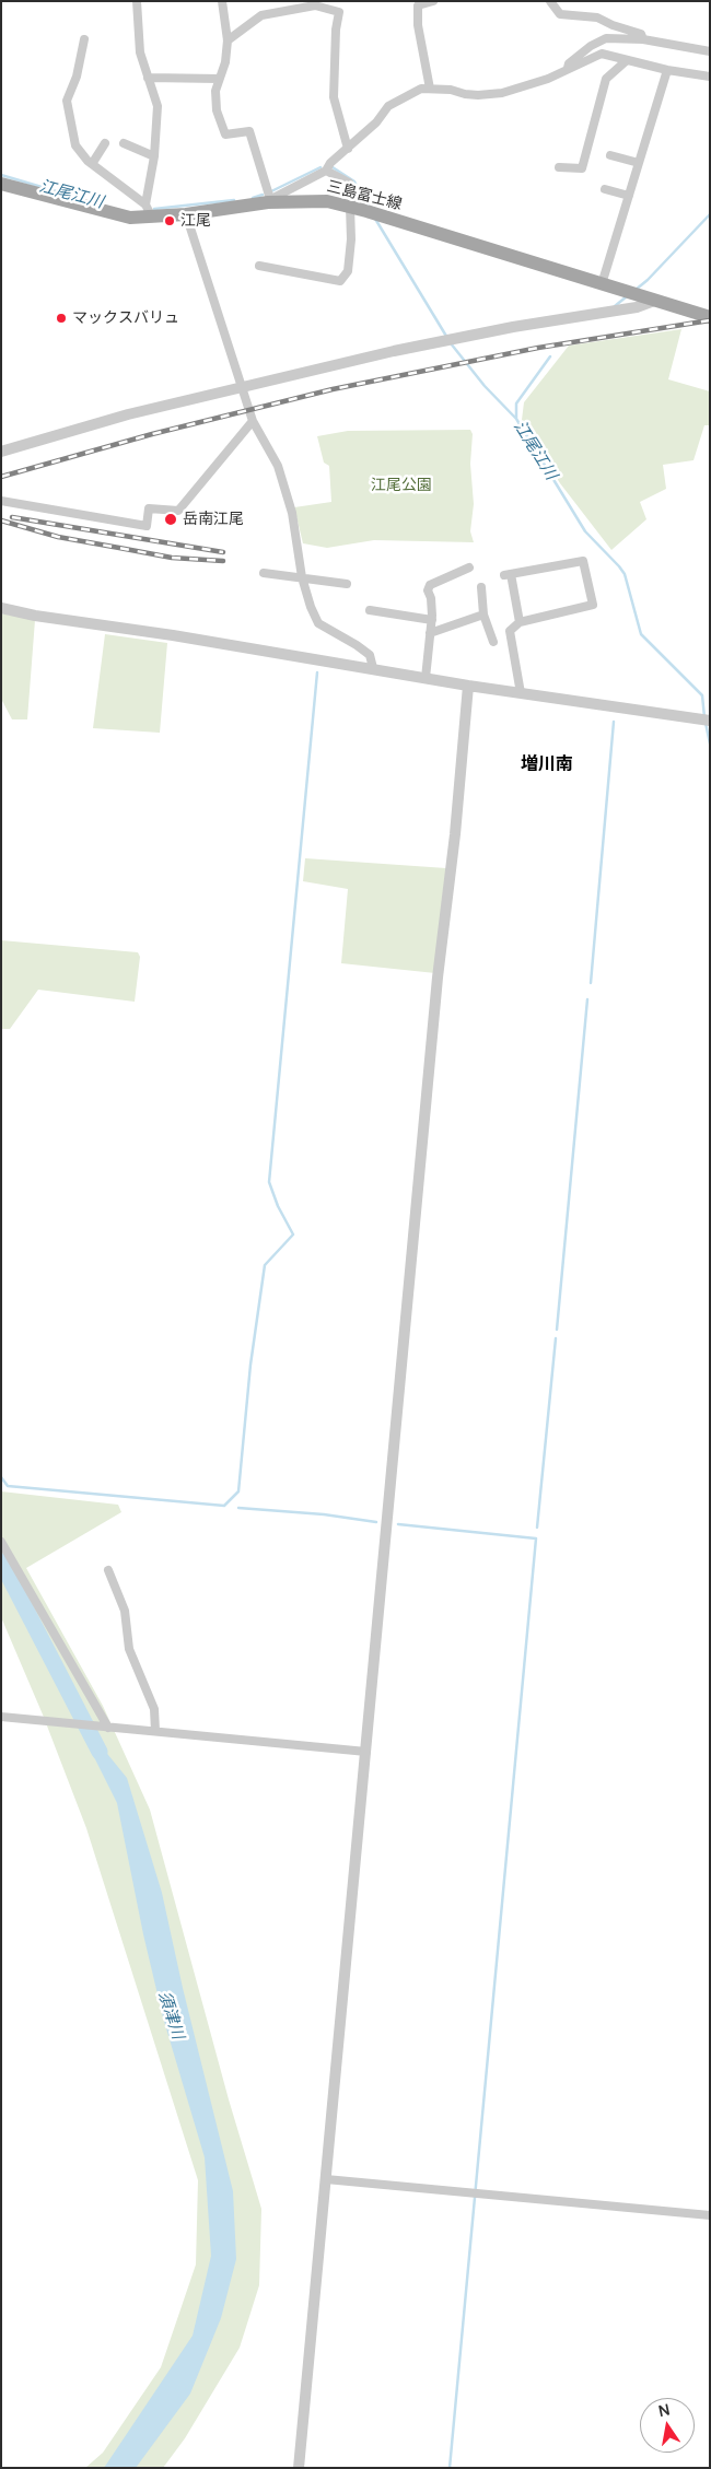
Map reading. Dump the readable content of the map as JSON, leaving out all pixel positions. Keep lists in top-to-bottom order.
{
  "streets": {
    "main road": ["三島富士線"]
  },
  "districts": ["増川南"],
  "water": ["江尾江川", "須津川"],
  "parks": ["江尾公園"],
  "places": ["江尾", "マックスバリュ", "岳南江尾"],
  "north": "top"
}
